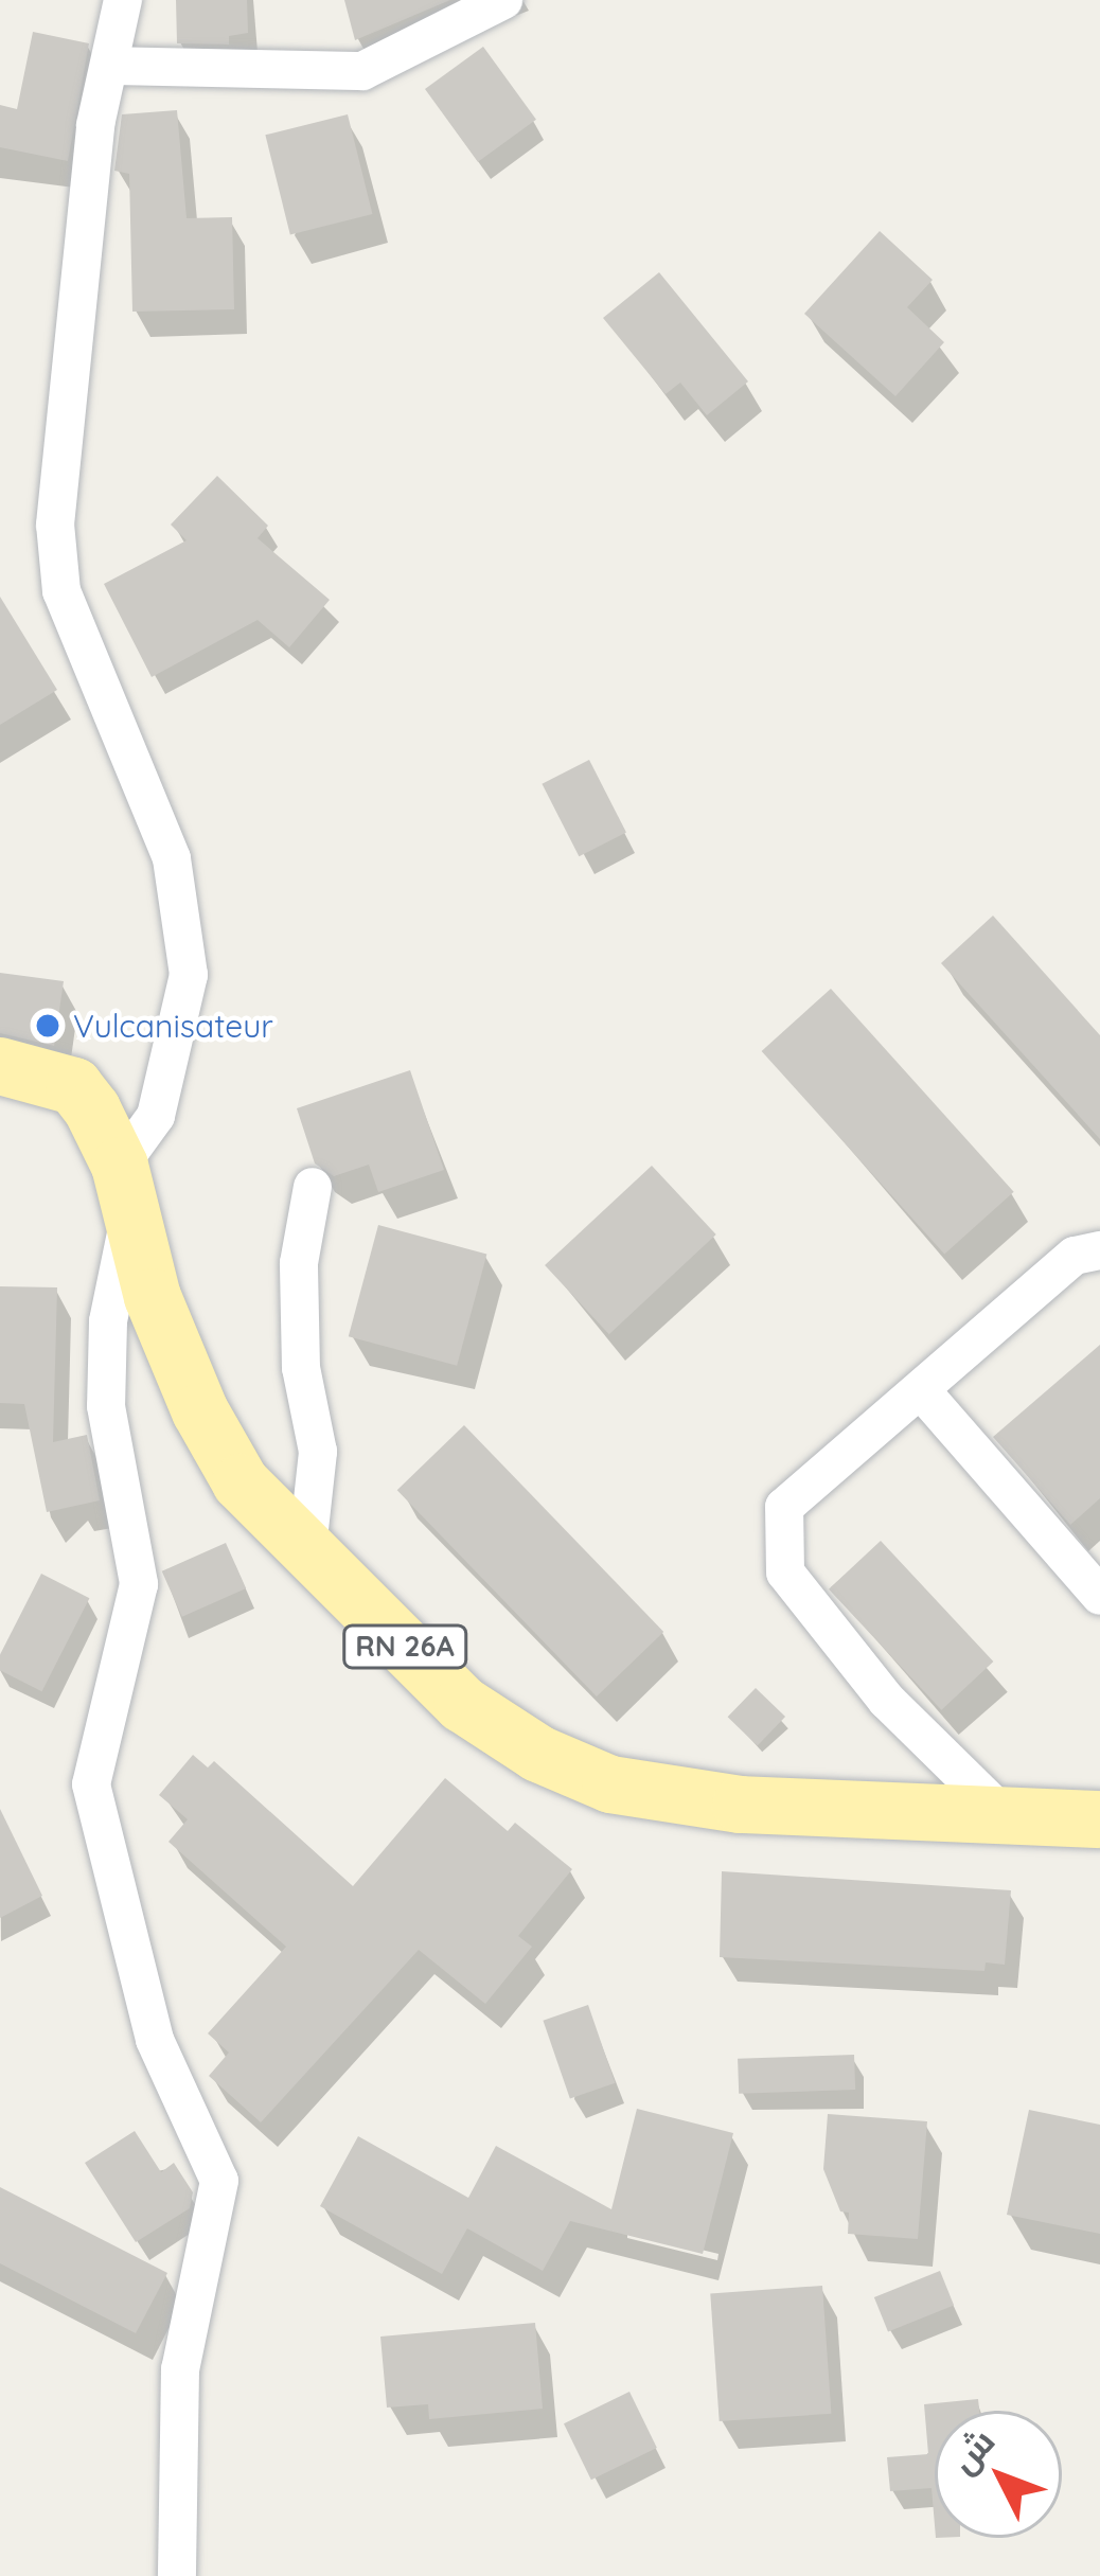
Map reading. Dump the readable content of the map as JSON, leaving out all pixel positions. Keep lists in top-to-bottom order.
{
  "streets": {
    "main road": ["RN 26A"]
  },
  "places": ["Vulcanisateur"],
  "north": "top left"
}
